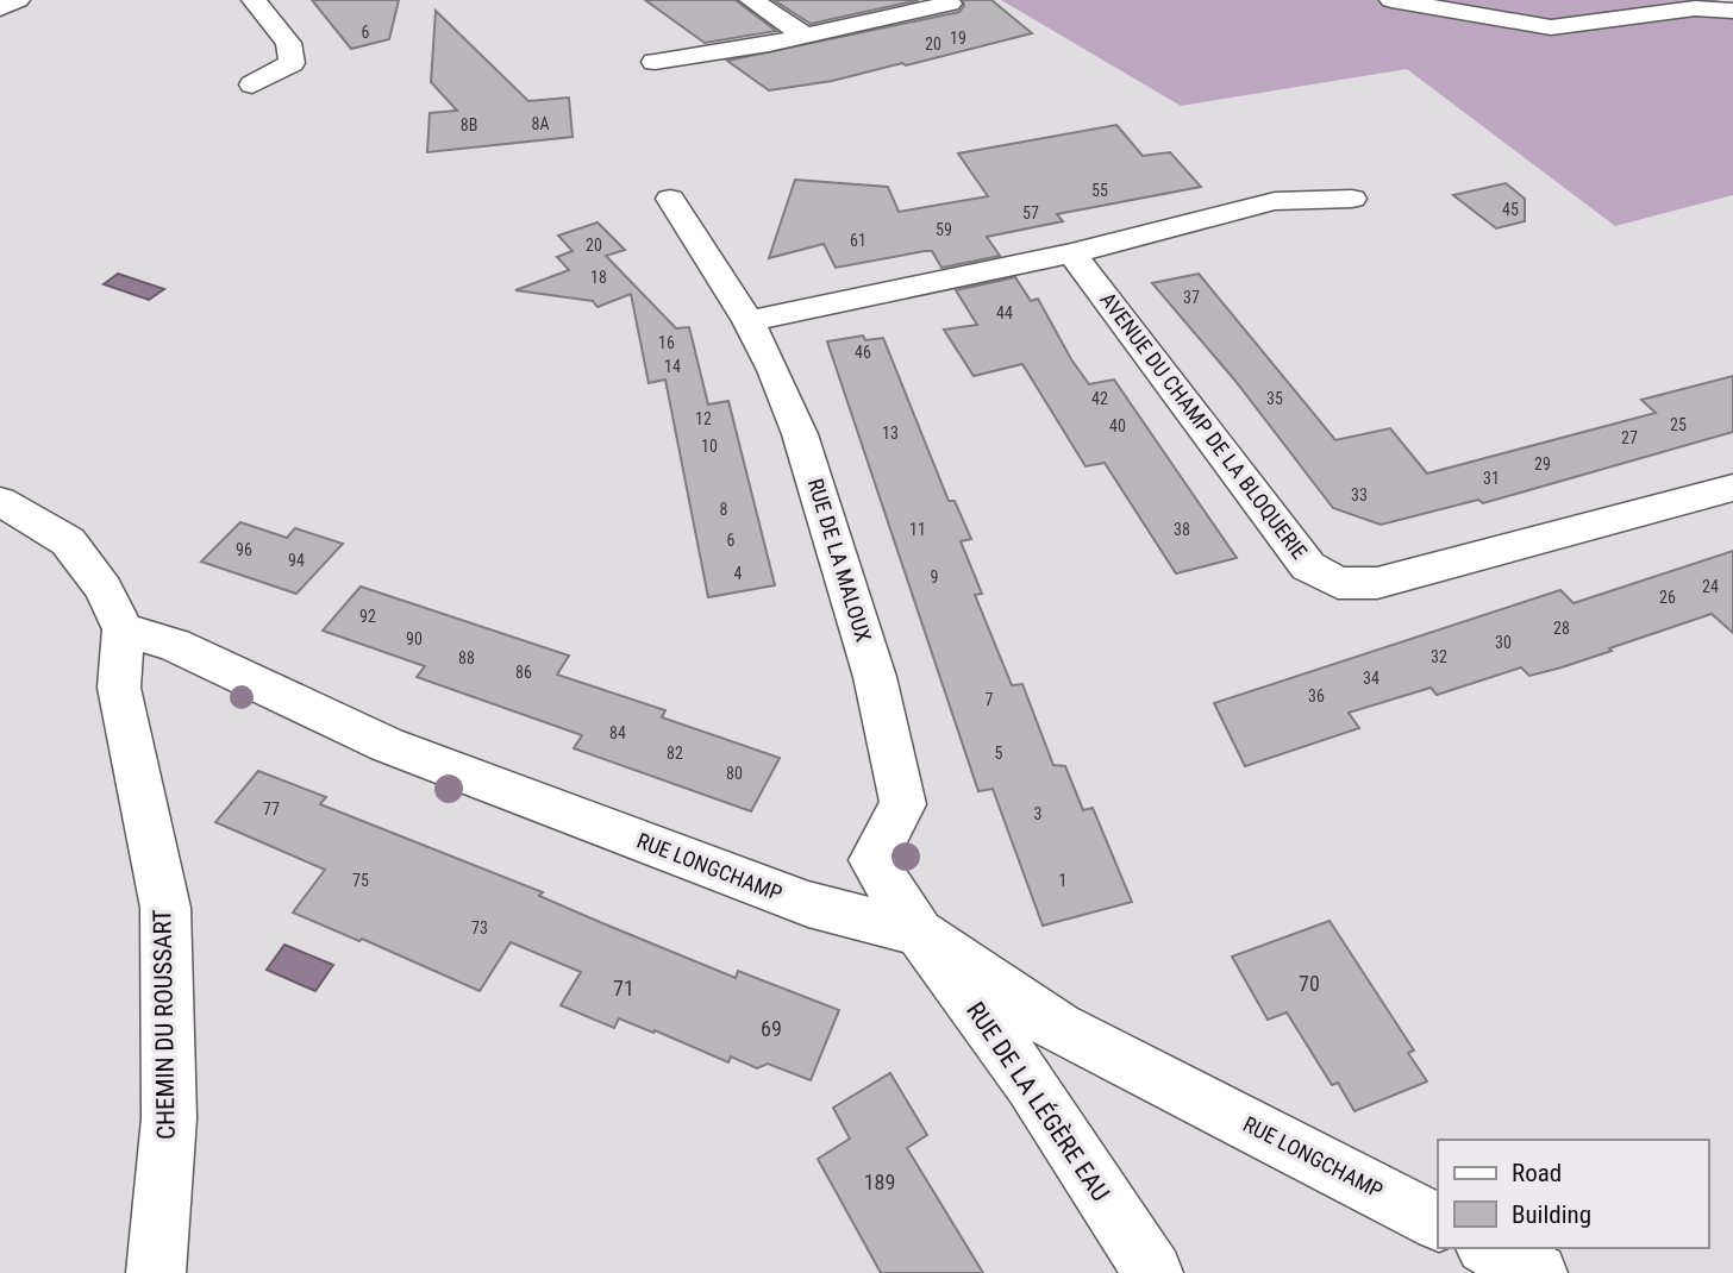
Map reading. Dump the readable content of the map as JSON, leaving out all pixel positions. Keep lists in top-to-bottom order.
{
  "streets": {
    "street": [
      "AVENUE DU CHAMP DE LA BLOQUERIE",
      "RUE DE LA MALOUX",
      "RUE LONGCHAMP",
      "CHEMIN DU ROUSSART",
      "RUE DE LA LÉGÈRE EAU"
    ]
  },
  "crossings": [
    ["RUE DE LA MALOUX", "RUE LONGCHAMP"],
    ["RUE DE LA MALOUX", "RUE DE LA LÉGÈRE EAU"],
    ["RUE LONGCHAMP", "CHEMIN DU ROUSSART"],
    ["RUE LONGCHAMP", "RUE DE LA LÉGÈRE EAU"]
  ],
  "house_numbers": [
    "6",
    "19",
    "20",
    "8A",
    "8B",
    "55",
    "45",
    "57",
    "59",
    "61",
    "20",
    "18",
    "37",
    "44",
    "16",
    "46",
    "14",
    "42",
    "35",
    "12",
    "25",
    "40",
    "13",
    "27",
    "10",
    "29",
    "31",
    "33",
    "8",
    "11",
    "38",
    "6",
    "96",
    "94",
    "4",
    "9",
    "24",
    "26",
    "92",
    "28",
    "90",
    "30",
    "32",
    "88",
    "86",
    "34",
    "36",
    "7",
    "84",
    "82",
    "5",
    "80",
    "77",
    "3",
    "75",
    "1",
    "73",
    "70",
    "71",
    "69",
    "189"
  ],
  "legend": ["Road", "Building"]
}
